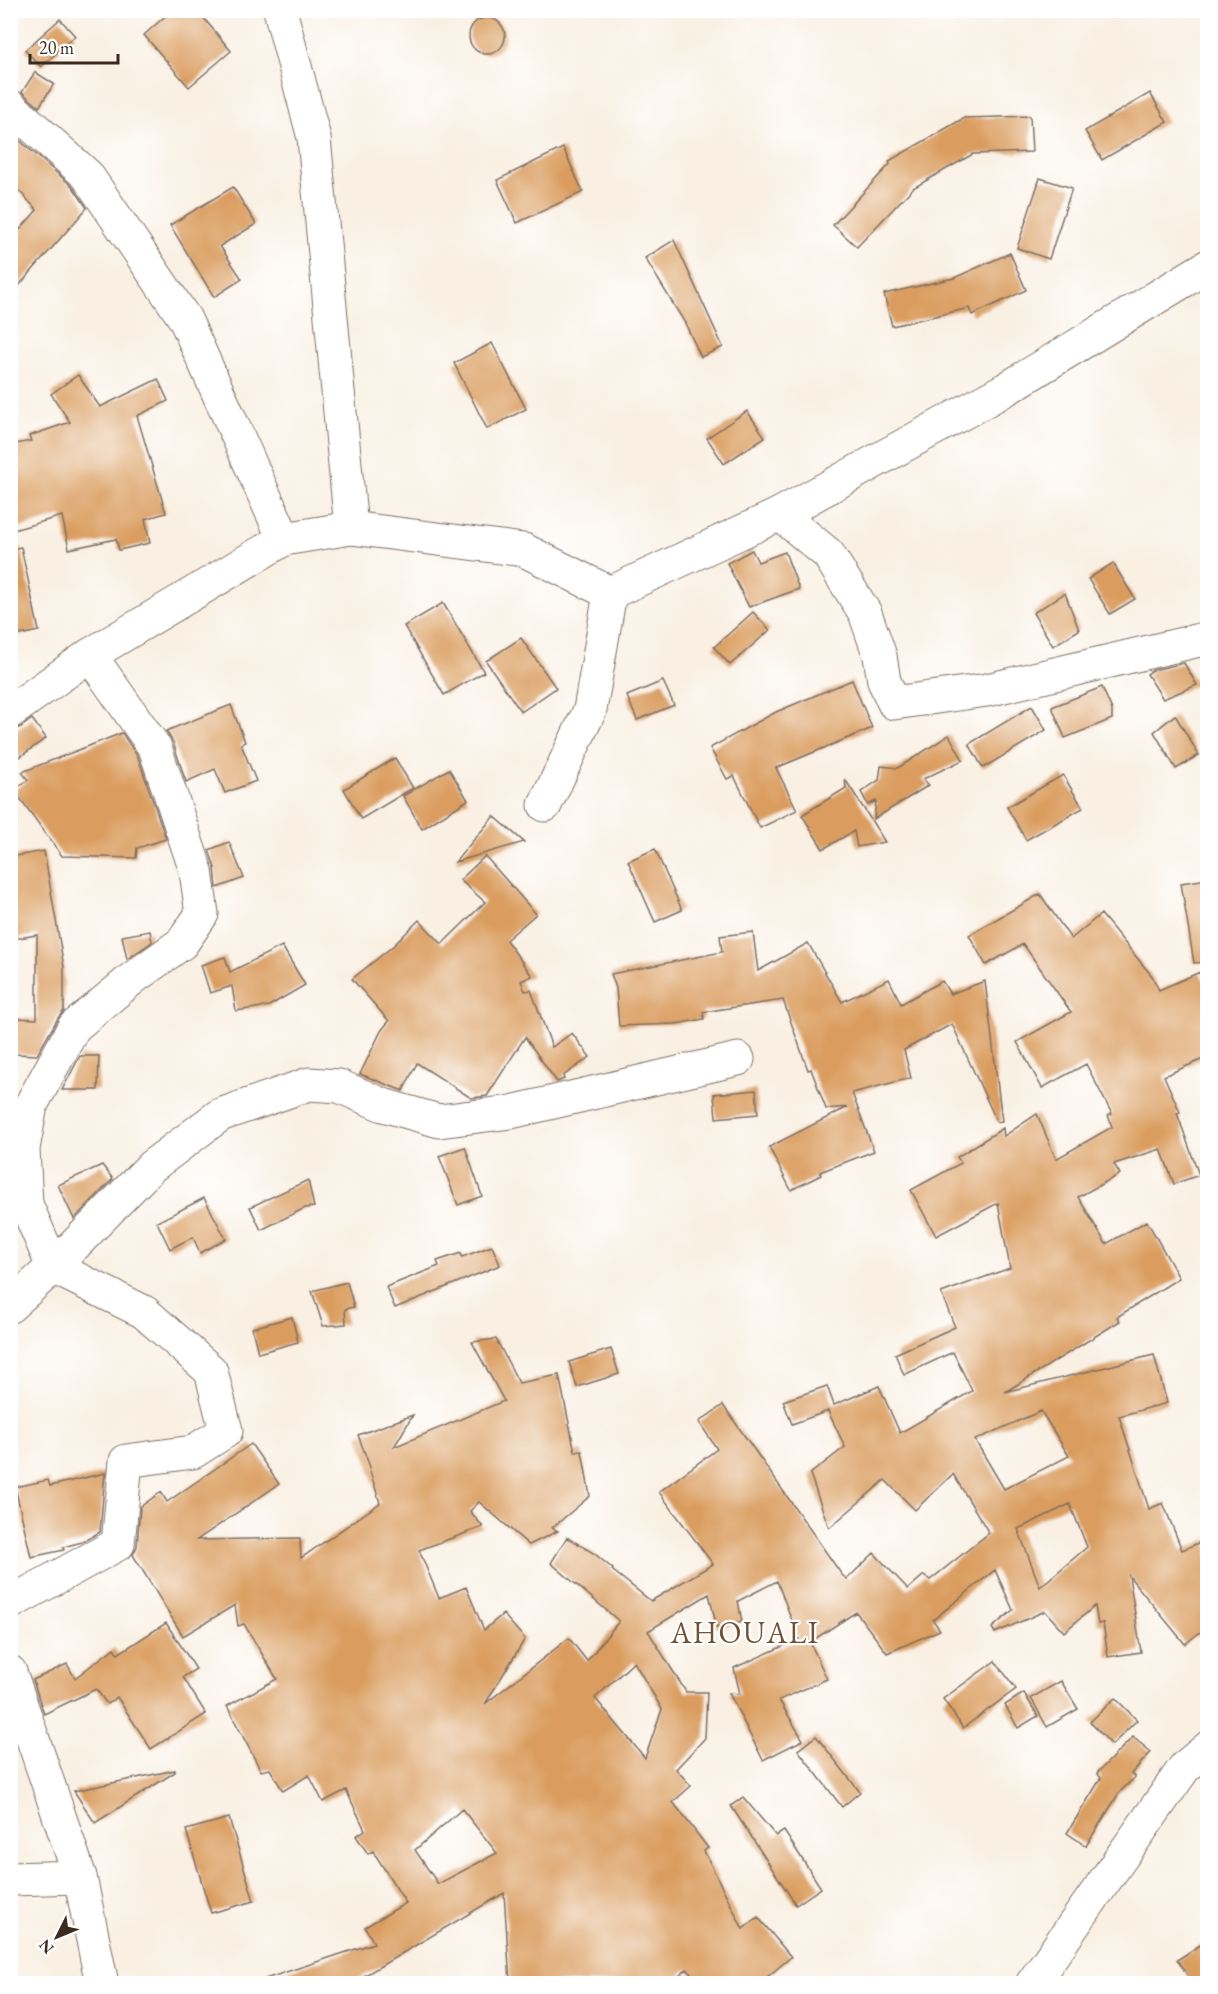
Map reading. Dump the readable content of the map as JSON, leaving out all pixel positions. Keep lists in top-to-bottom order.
{
  "districts": ["AHOUALI"],
  "scale_bar": "20 m",
  "north": "bottom left"
}
